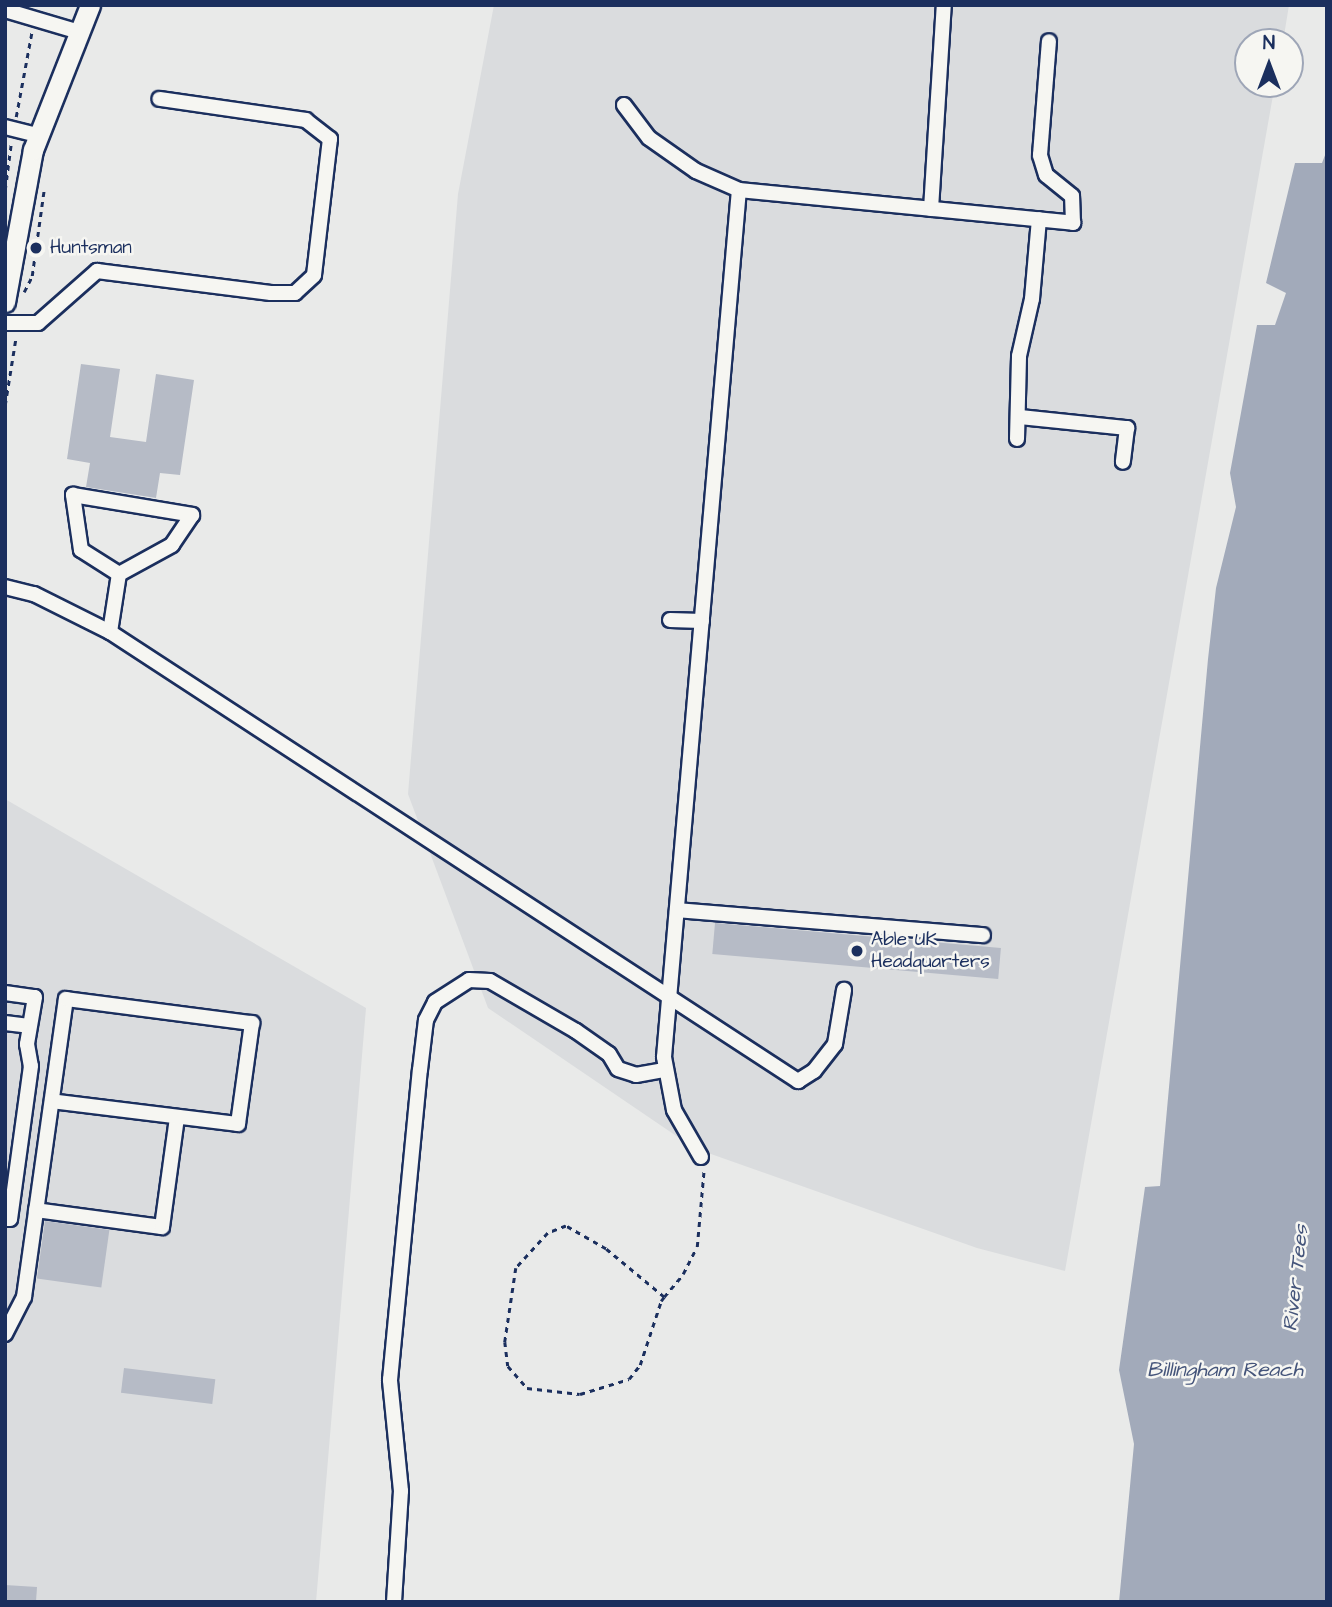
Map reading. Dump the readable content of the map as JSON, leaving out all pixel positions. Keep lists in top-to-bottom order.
{
  "water": ["River Tees", "Billingham Reach"],
  "places": ["Huntsman", "Able UK Headquarters"],
  "north": "top"
}
